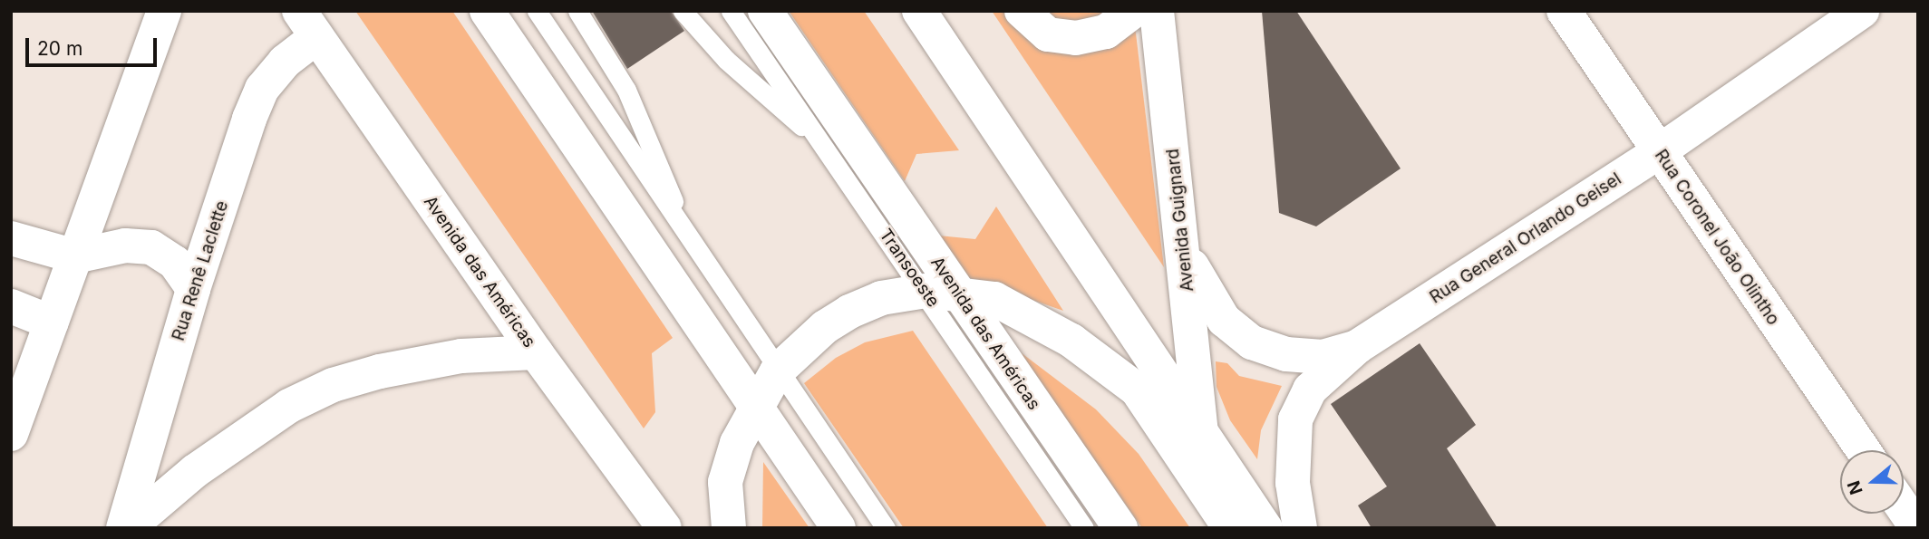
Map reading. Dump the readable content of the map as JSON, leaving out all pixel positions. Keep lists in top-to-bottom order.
{
  "streets": {
    "main road": [
      "Avenida Guignard",
      "Rua Coronel João Olintho",
      "Rua General Orlando Geisel",
      "Rua Renê Laclette",
      "Avenida das Américas"
    ],
    "lane": ["Transoeste"]
  },
  "crossings": [
    ["Rua Coronel João Olintho", "Rua General Orlando Geisel"],
    ["Transoeste", "Avenida das Américas"],
    ["Rua Renê Laclette", "Avenida das Américas"]
  ],
  "scale_bar": "20 m",
  "north": "left"
}
